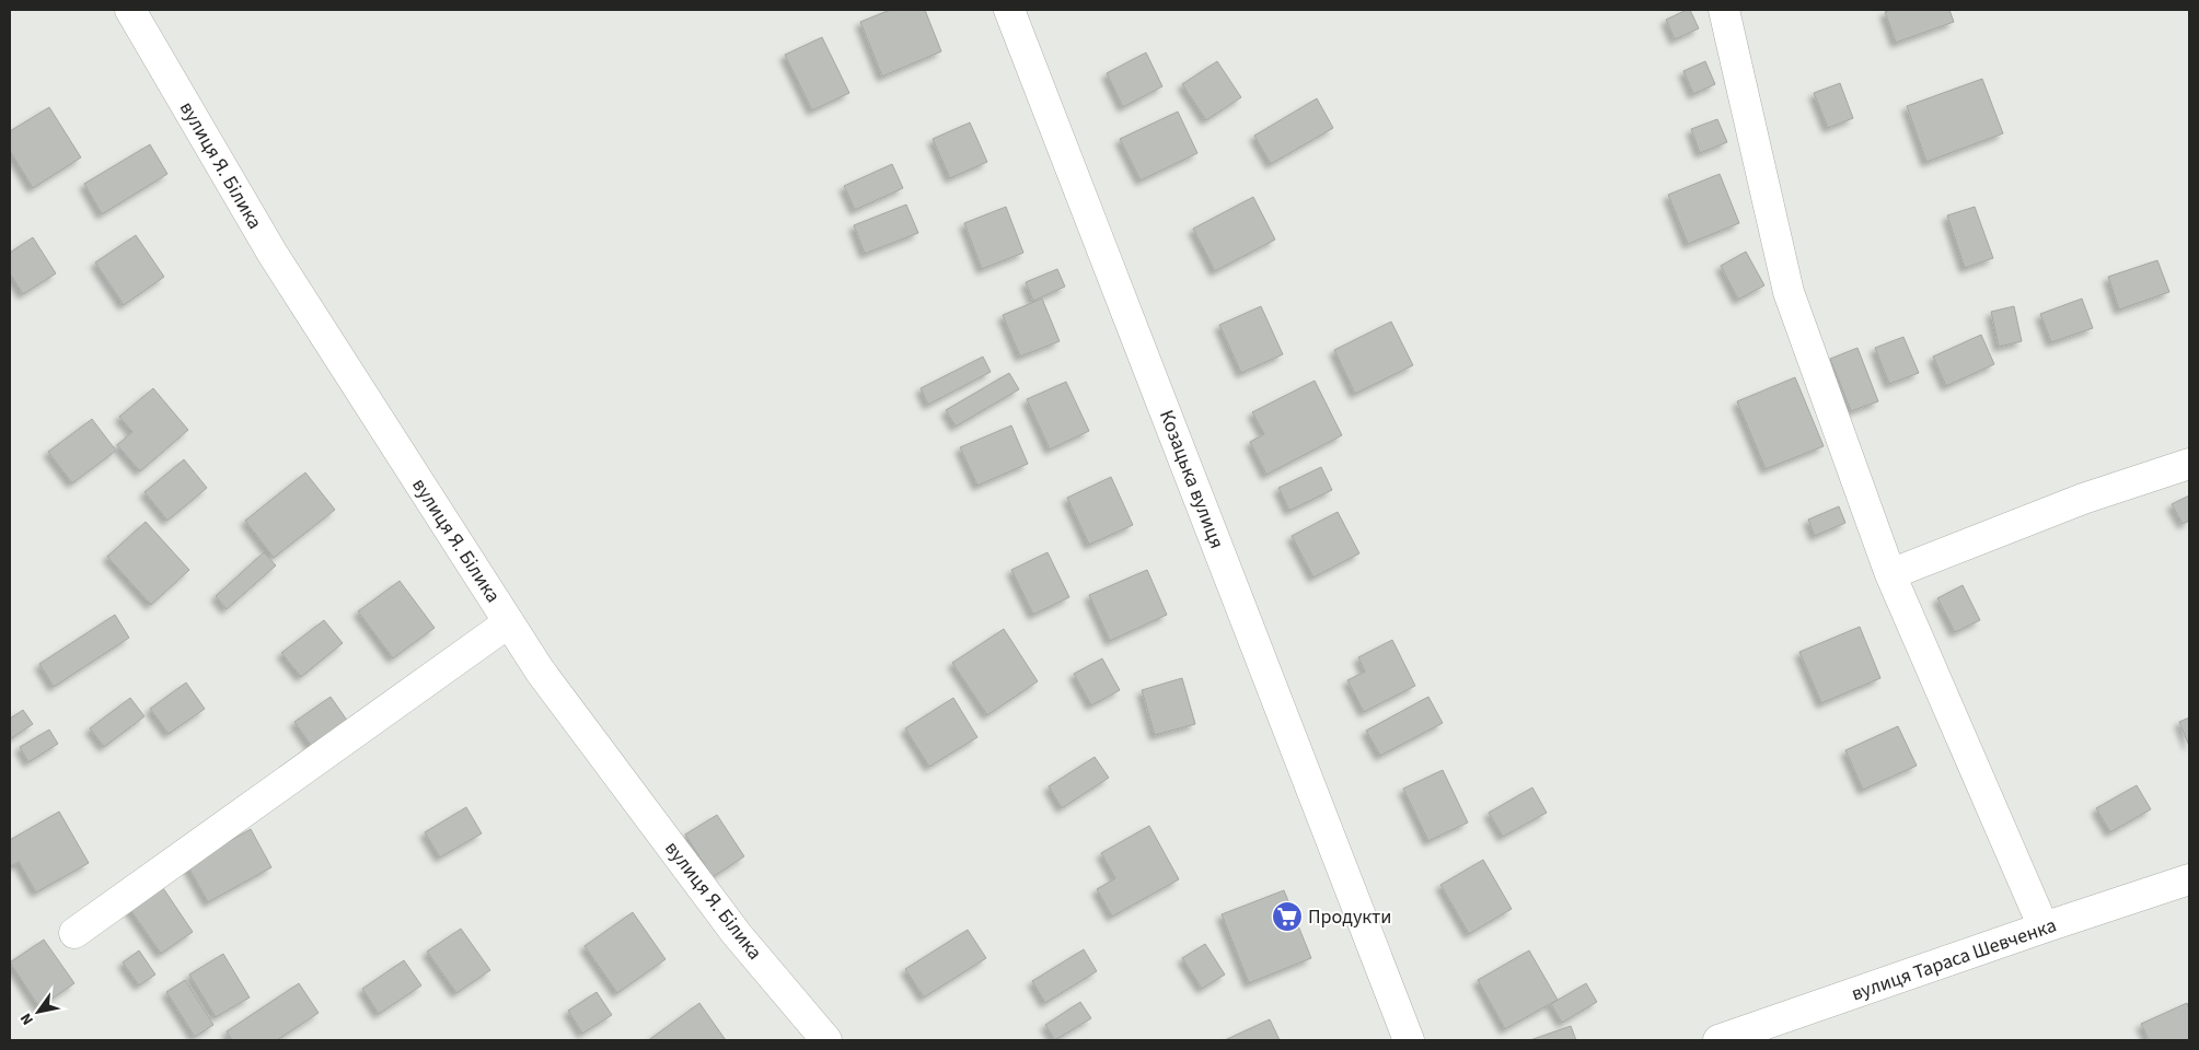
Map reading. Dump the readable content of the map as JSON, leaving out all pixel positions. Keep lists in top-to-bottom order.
{
  "streets": {
    "street": ["вулиця Я. Білика", "Козацька вулиця", "вулиця Тараса Шевченка"]
  },
  "places": {
    "supermarket": ["Продукти"]
  },
  "north": "bottom left"
}
